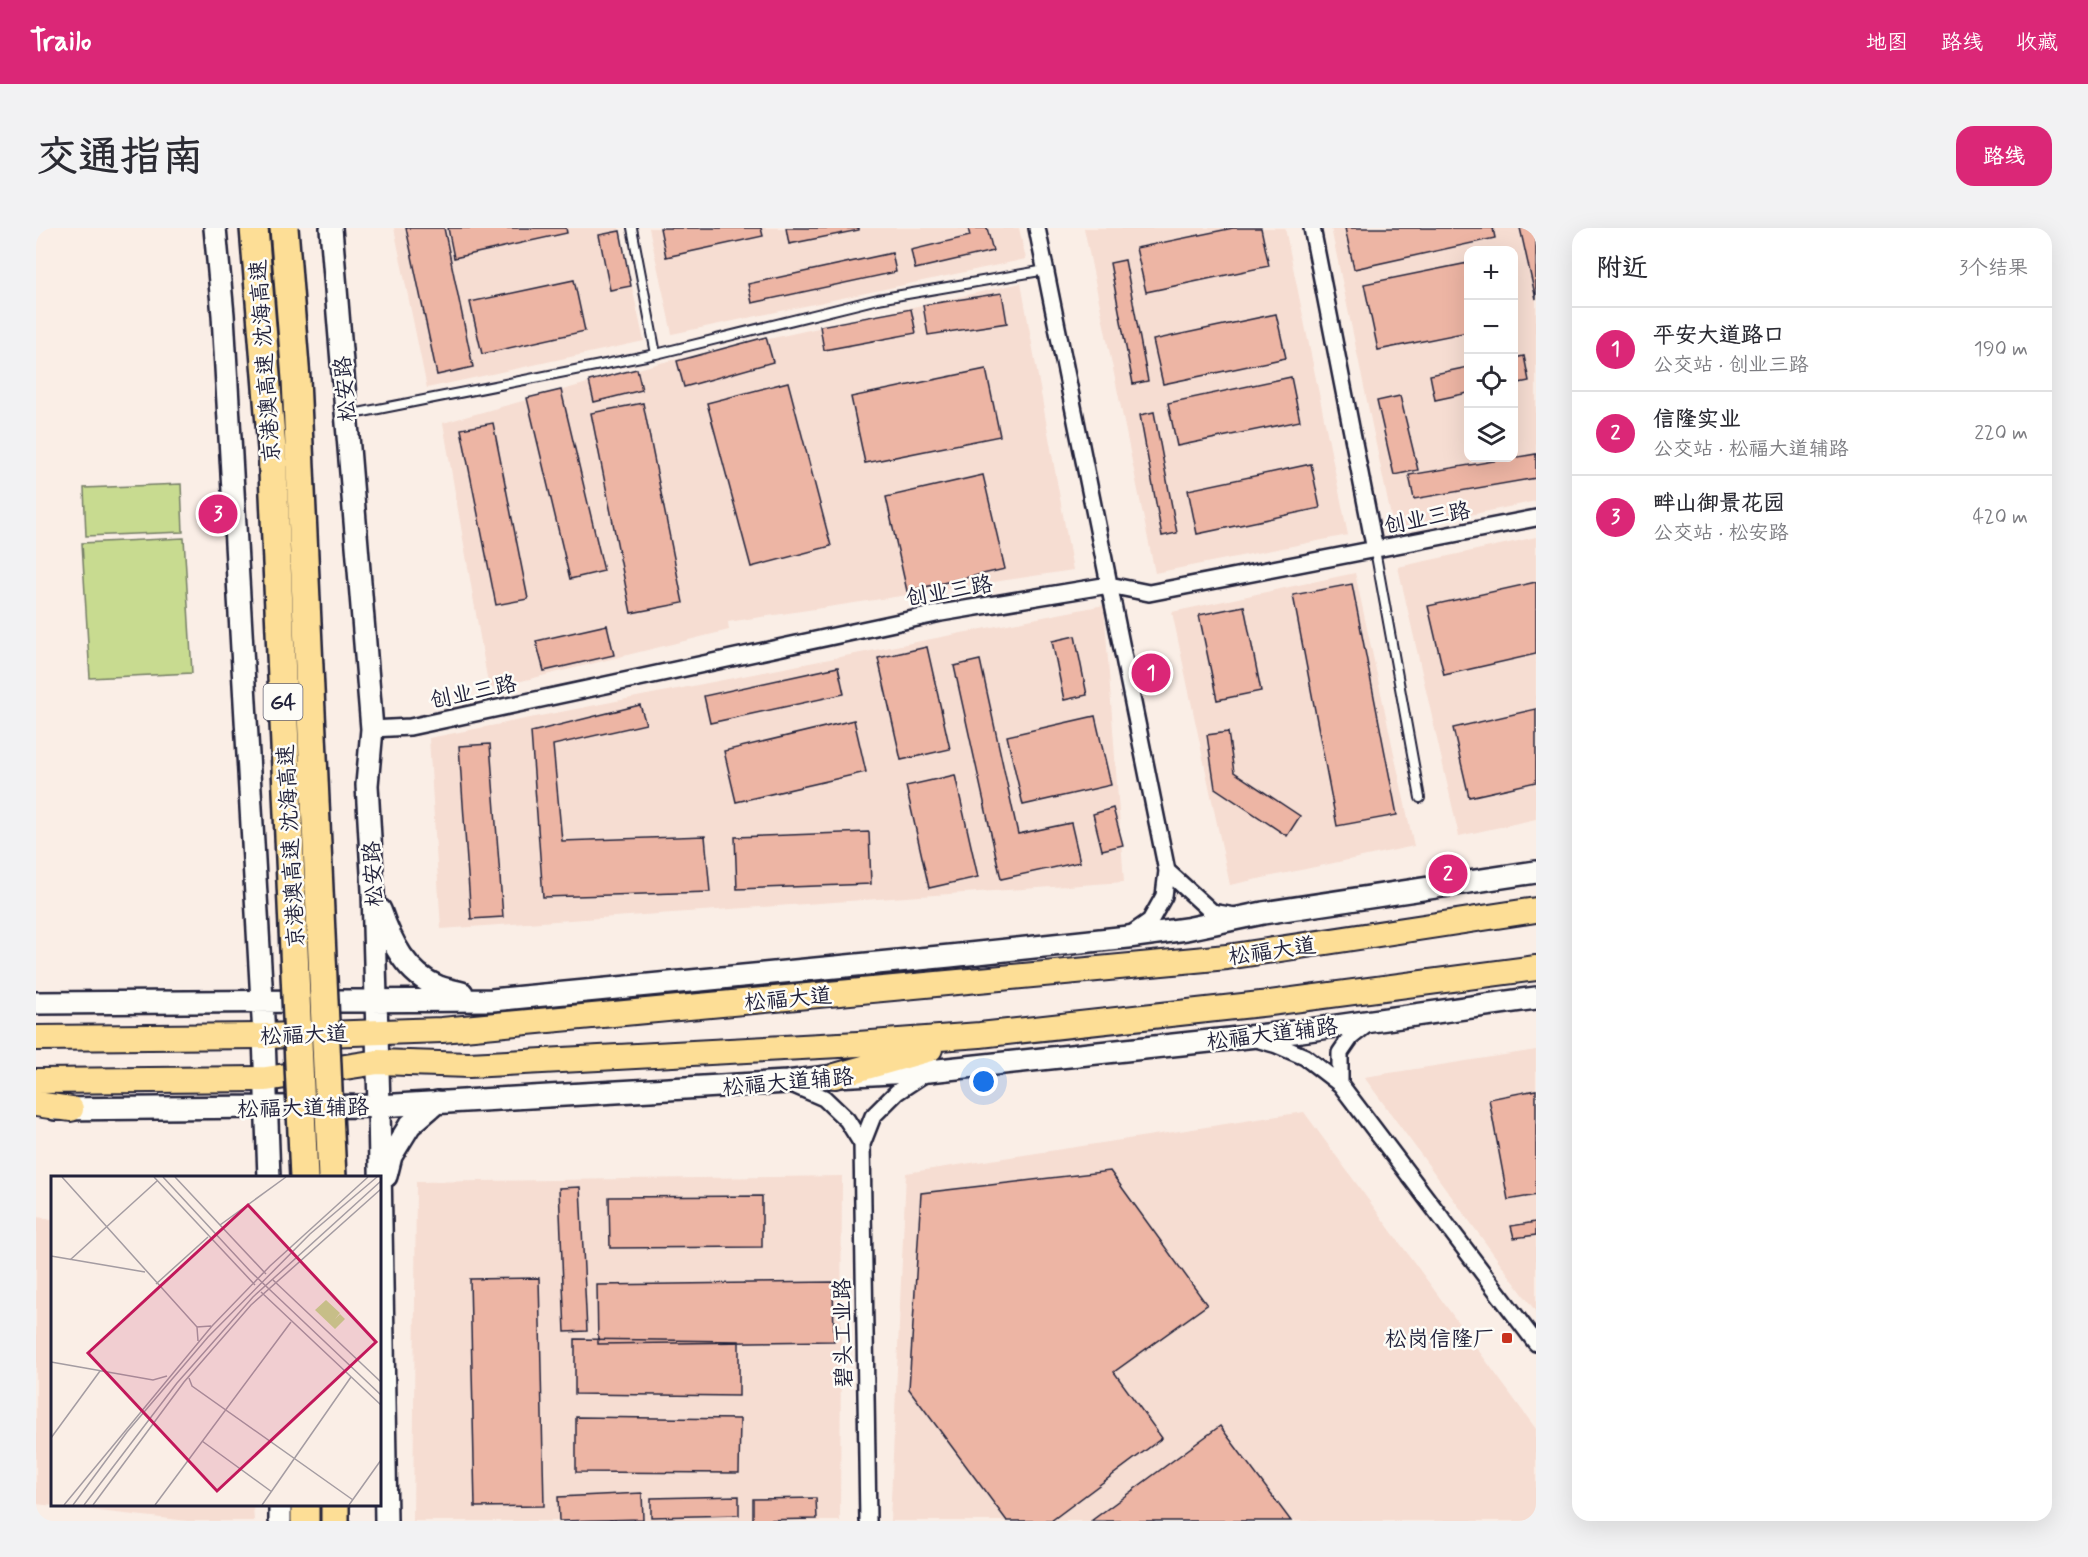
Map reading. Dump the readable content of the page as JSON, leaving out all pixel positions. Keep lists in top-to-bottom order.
{
  "streets": {
    "highway": ["京港澳高速 沈海高速", "G4"],
    "main road": ["松安路", "松福大道", "松福大道辅路"],
    "street": ["创业三路", "碧头工业路"]
  },
  "crossings": [
    ["松安路", "创业三路"],
    ["松安路", "松福大道"],
    ["松安路", "松福大道辅路"]
  ],
  "places": {
    "transit": ["松岗信隆厂"]
  },
  "page": {
    "header": "Trailo",
    "nav": ["地图", "路线", "收藏"],
    "buttons": "路线",
    "title": "交通指南",
    "heading": ["附近", "3个结果"],
    "map_buttons": ["+", "−"],
    "list": [
      {
        "mark": "1",
        "name": "平安大道路口",
        "note": "公交站 · 创业三路",
        "value": "190 m"
      },
      {
        "mark": "2",
        "name": "信隆实业",
        "note": "公交站 · 松福大道辅路",
        "value": "220 m"
      },
      {
        "mark": "3",
        "name": "畔山御景花园",
        "note": "公交站 · 松安路",
        "value": "420 m"
      }
    ],
    "pins": ["3", "1", "2"]
  }
}
